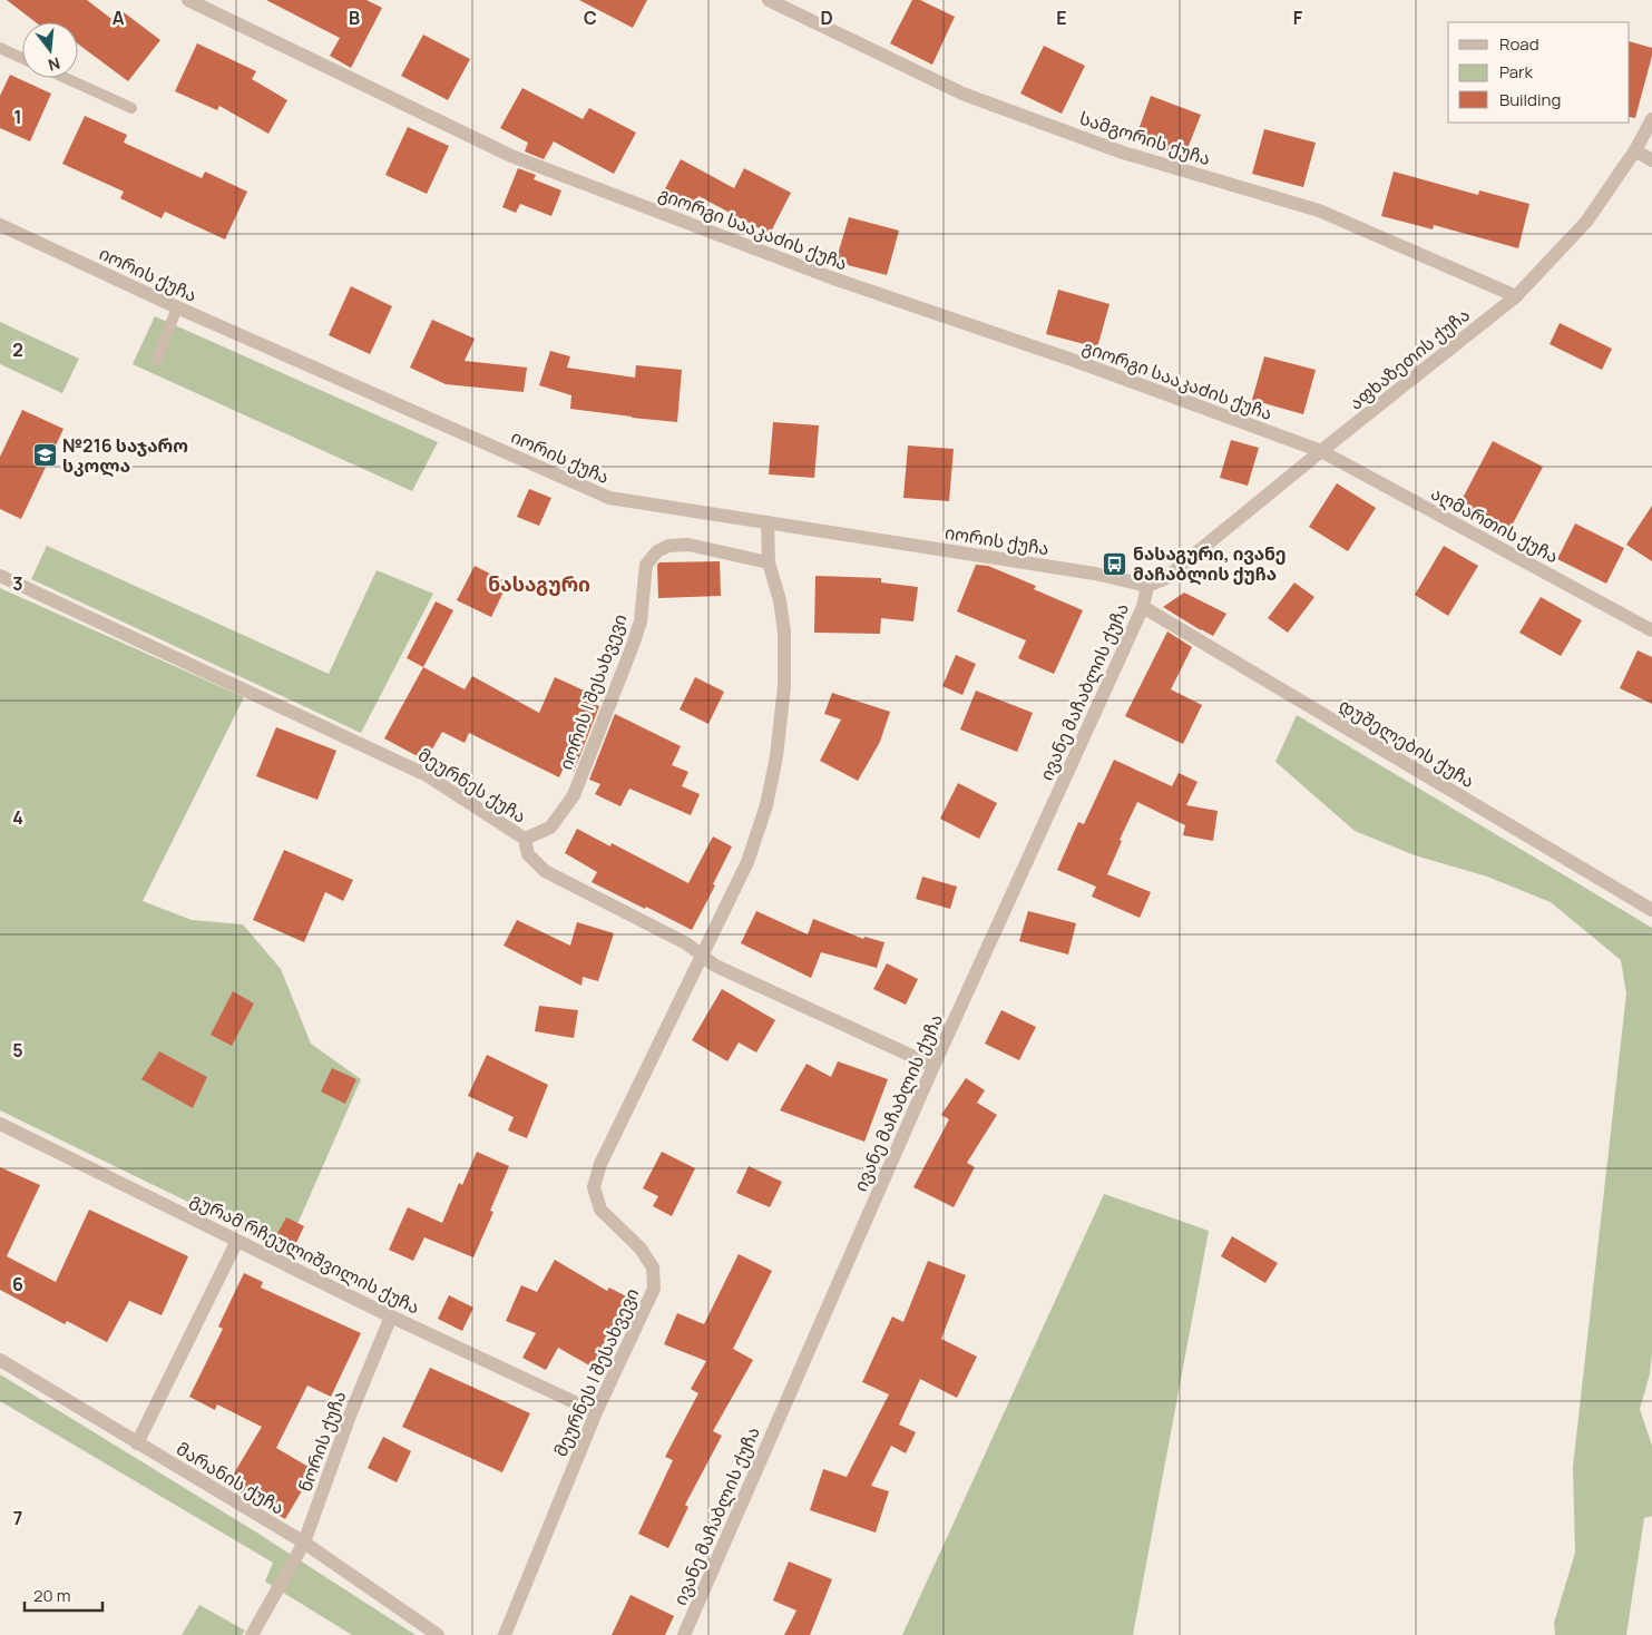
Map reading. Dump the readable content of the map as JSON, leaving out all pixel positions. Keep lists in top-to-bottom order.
{
  "streets": {
    "street": [
      "სამგორის ქუჩა",
      "გიორგი სააკაძის ქუჩა",
      "იორის ქუჩა",
      "აფხაზეთის ქუჩა",
      "აღმართის ქუჩა",
      "იორის I შესახვევი",
      "ივანე მაჩაბლის ქუჩა",
      "დუშელების ქუჩა",
      "მეურნეს ქუჩა",
      "გურამ რჩეულიშვილის ქუჩა",
      "მეურნეს I შესახვევი",
      "ნორის ქუჩა",
      "მარანის ქუჩა"
    ]
  },
  "crossings": [
    ["სამგორის ქუჩა", "აფხაზეთის ქუჩა"],
    ["გიორგი სააკაძის ქუჩა", "აფხაზეთის ქუჩა"],
    ["გიორგი სააკაძის ქუჩა", "აღმართის ქუჩა"],
    ["იორის ქუჩა", "აფხაზეთის ქუჩა"],
    ["იორის ქუჩა", "ივანე მაჩაბლის ქუჩა"],
    ["იორის ქუჩა", "მეურნეს I შესახვევი"],
    ["აფხაზეთის ქუჩა", "აღმართის ქუჩა"],
    ["აფხაზეთის ქუჩა", "ივანე მაჩაბლის ქუჩა"],
    ["იორის I შესახვევი", "მეურნეს ქუჩა"],
    ["იორის I შესახვევი", "მეურნეს I შესახვევი"],
    ["ივანე მაჩაბლის ქუჩა", "დუშელების ქუჩა"],
    ["ივანე მაჩაბლის ქუჩა", "მეურნეს ქუჩა"],
    ["მეურნეს ქუჩა", "მეურნეს I შესახვევი"],
    ["გურამ რჩეულიშვილის ქუჩა", "მეურნეს I შესახვევი"],
    ["გურამ რჩეულიშვილის ქუჩა", "ნორის ქუჩა"],
    ["ნორის ქუჩა", "მარანის ქუჩა"]
  ],
  "districts": ["ნასაგური"],
  "places": {
    "school or university": ["№216 საჯარო სკოლა"],
    "bus stop": ["ნასაგური, ივანე მაჩაბლის ქუჩა"]
  },
  "legend": ["Road", "Park", "Building"],
  "scale_bar": "20 m",
  "north": "bottom",
  "grid": {
    "columns": [
      "A",
      "B",
      "C",
      "D",
      "E",
      "F"
    ],
    "rows": [
      "1",
      "2",
      "3",
      "4",
      "5",
      "6",
      "7"
    ]
  }
}
